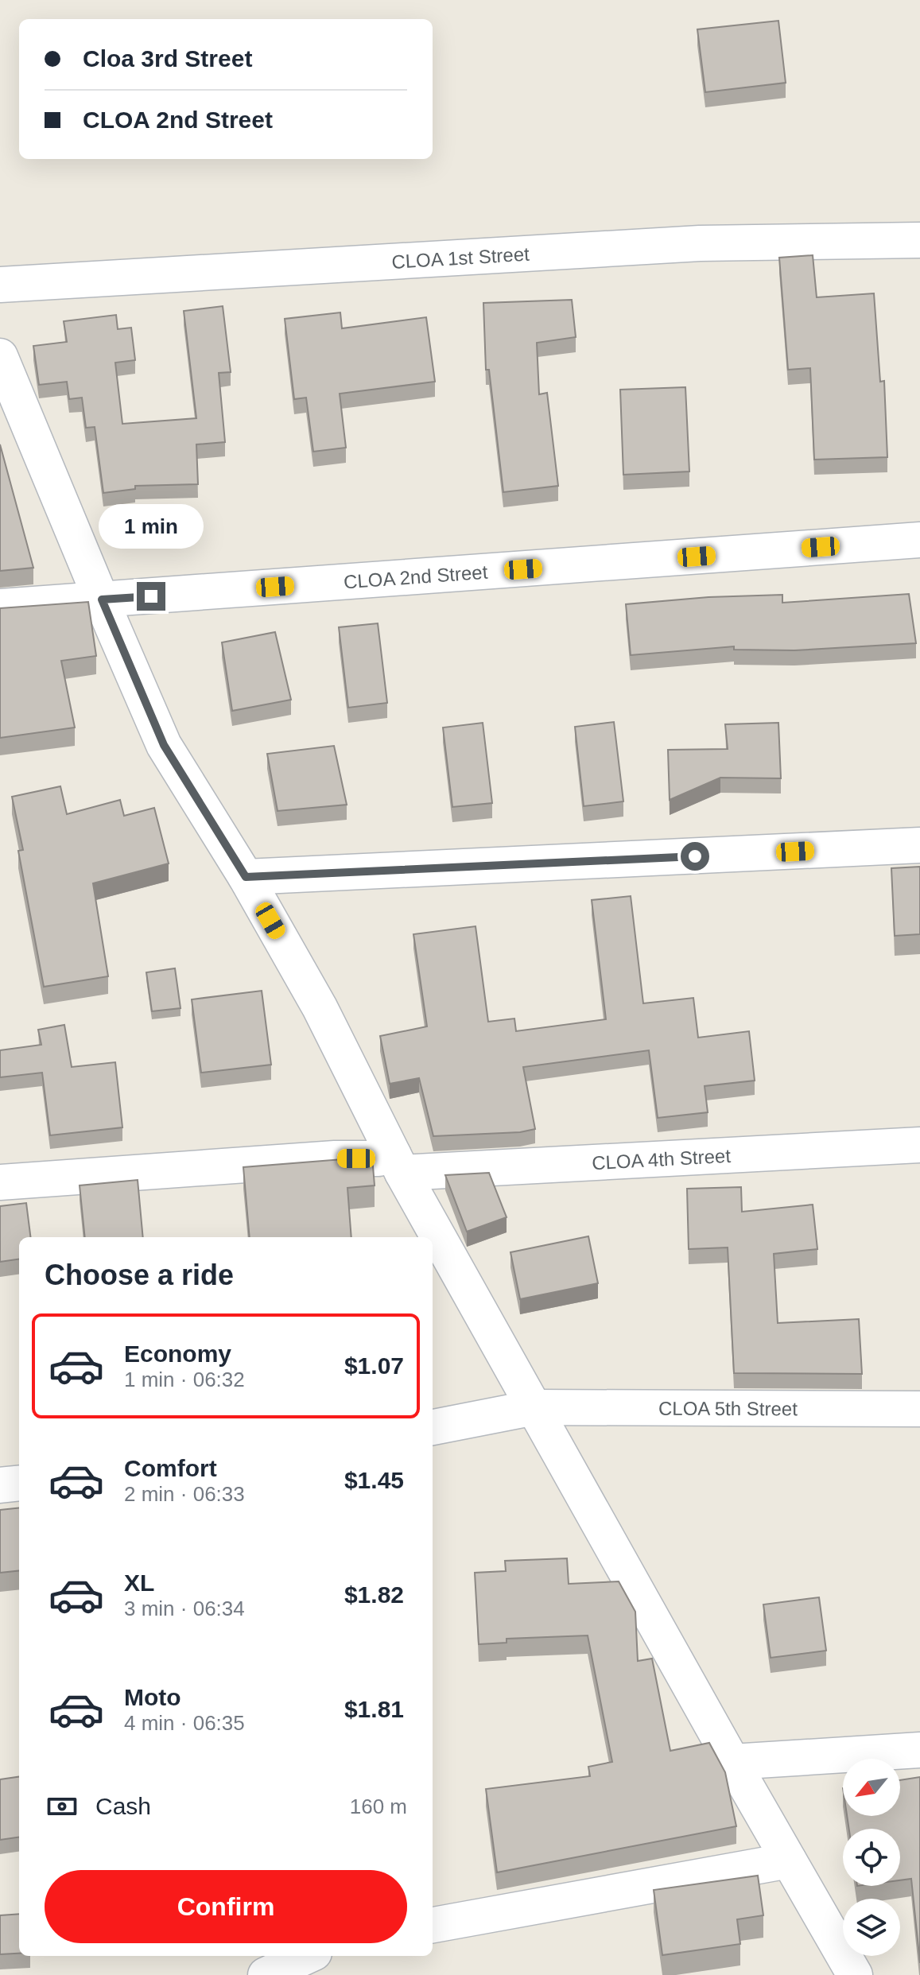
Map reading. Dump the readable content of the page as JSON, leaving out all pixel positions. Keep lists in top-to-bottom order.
{
  "streets": {
    "street": [
      "CLOA 1st Street",
      "CLOA 2nd Street",
      "CLOA 4th Street",
      "CLOA 5th Street"
    ]
  },
  "north": "bottom left",
  "page": {
    "banner": ["Cloa 3rd Street", "CLOA 2nd Street"],
    "bubble": "1 min",
    "heading": "Choose a ride",
    "list": [
      {
        "name": "Economy",
        "note": "1 min · 06:32",
        "value": "$1.07"
      },
      {
        "name": "Comfort",
        "note": "2 min · 06:33",
        "value": "$1.45"
      },
      {
        "name": "XL",
        "note": "3 min · 06:34",
        "value": "$1.82"
      },
      {
        "name": "Moto",
        "note": "4 min · 06:35",
        "value": "$1.81"
      }
    ],
    "pay": ["Cash", "160 m"],
    "buttons": "Confirm"
  }
}
